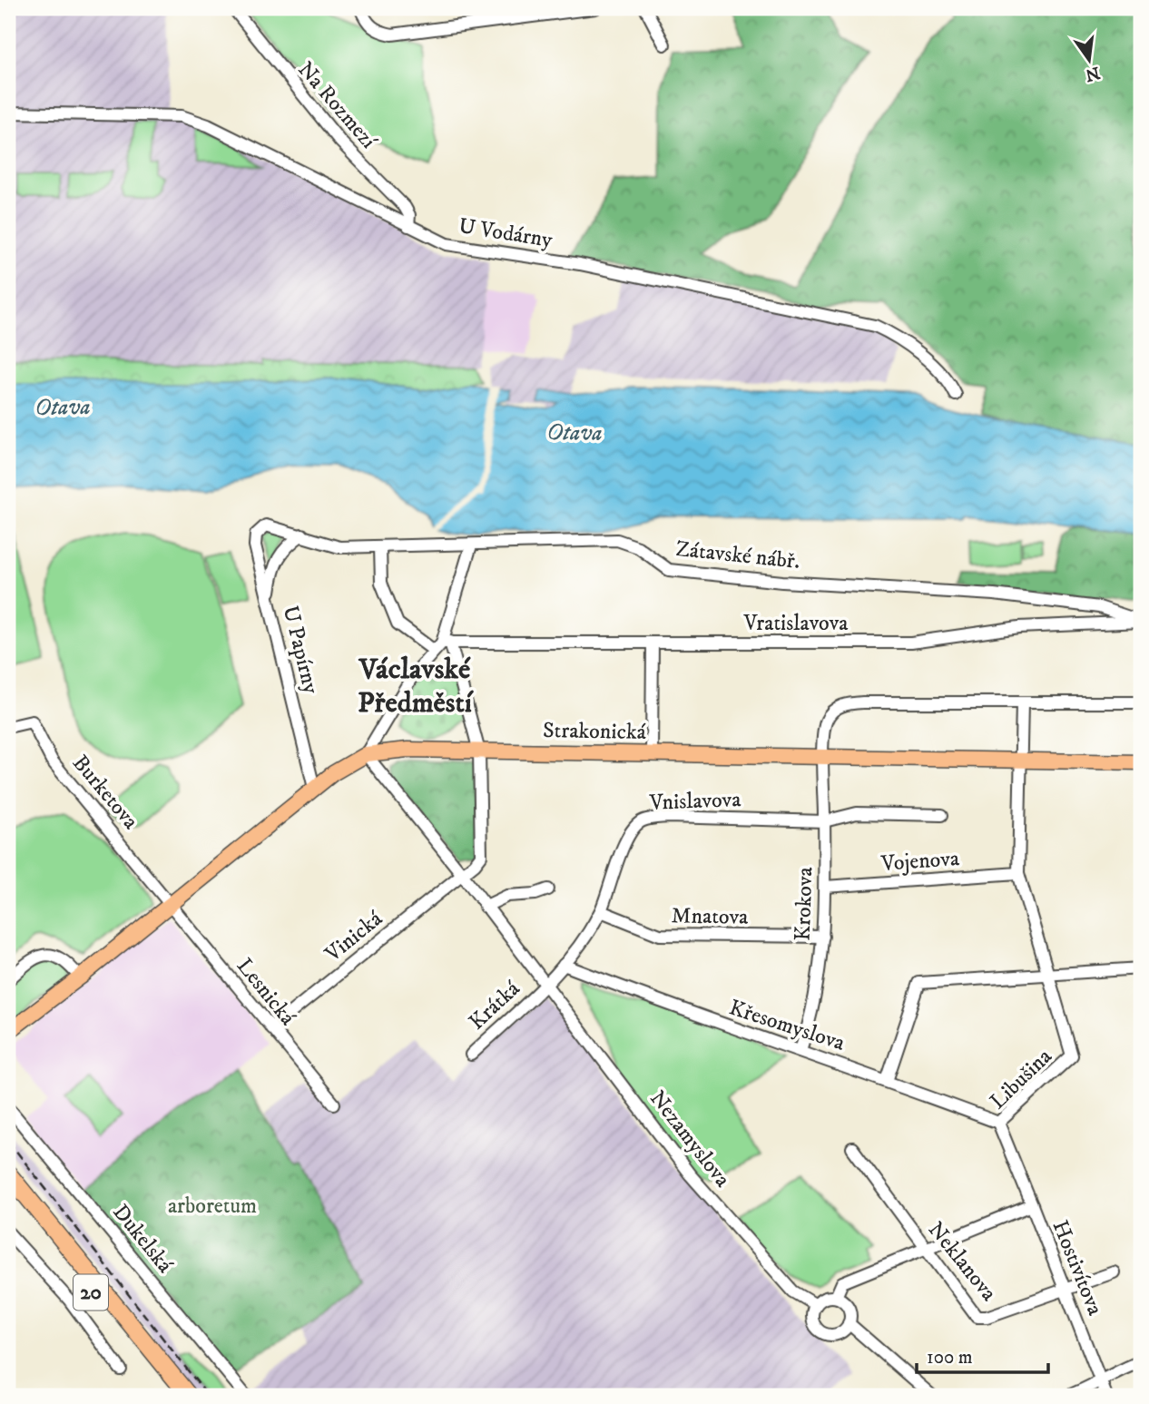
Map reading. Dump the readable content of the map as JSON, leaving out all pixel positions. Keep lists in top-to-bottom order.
{
  "streets": {
    "highway": ["20"],
    "main road": ["Strakonická"],
    "street": [
      "Na Rozmezí",
      "U Vodárny",
      "Zátavské nábř.",
      "Vratislavova",
      "U Papírny",
      "Burketova",
      "Vnislavova",
      "Vojenova",
      "Krokova",
      "Mnatova",
      "Vinická",
      "Lesnická",
      "Krátká",
      "Křesomyslova",
      "Libušina",
      "Nezamyslova",
      "Dukelská",
      "Neklanova",
      "Hostivítova"
    ]
  },
  "crossings": [
    ["Na Rozmezí", "U Vodárny"],
    ["Zátavské nábř.", "Vratislavova"],
    ["Zátavské nábř.", "U Papírny"],
    ["Vratislavova", "Vinická"],
    ["Strakonická", "Krokova"],
    ["Strakonická", "Vinická"],
    ["Strakonická", "Libušina"],
    ["Strakonická", "Nezamyslova"],
    ["Burketova", "Lesnická"],
    ["Vnislavova", "Krokova"],
    ["Vnislavova", "Mnatova"],
    ["Vnislavova", "Krátká"],
    ["Vnislavova", "Křesomyslova"],
    ["Vnislavova", "Nezamyslova"],
    ["Vojenova", "Krokova"],
    ["Vojenova", "Libušina"],
    ["Krokova", "Mnatova"],
    ["Krokova", "Křesomyslova"],
    ["Vinická", "Lesnická"],
    ["Vinická", "Nezamyslova"],
    ["Krátká", "Nezamyslova"],
    ["Křesomyslova", "Libušina"],
    ["Libušina", "Hostivítova"],
    ["Neklanova", "Hostivítova"]
  ],
  "districts": ["Václavské Předměstí"],
  "water": ["Otava"],
  "parks": ["arboretum"],
  "scale_bar": "100 m",
  "north": "bottom"
}
